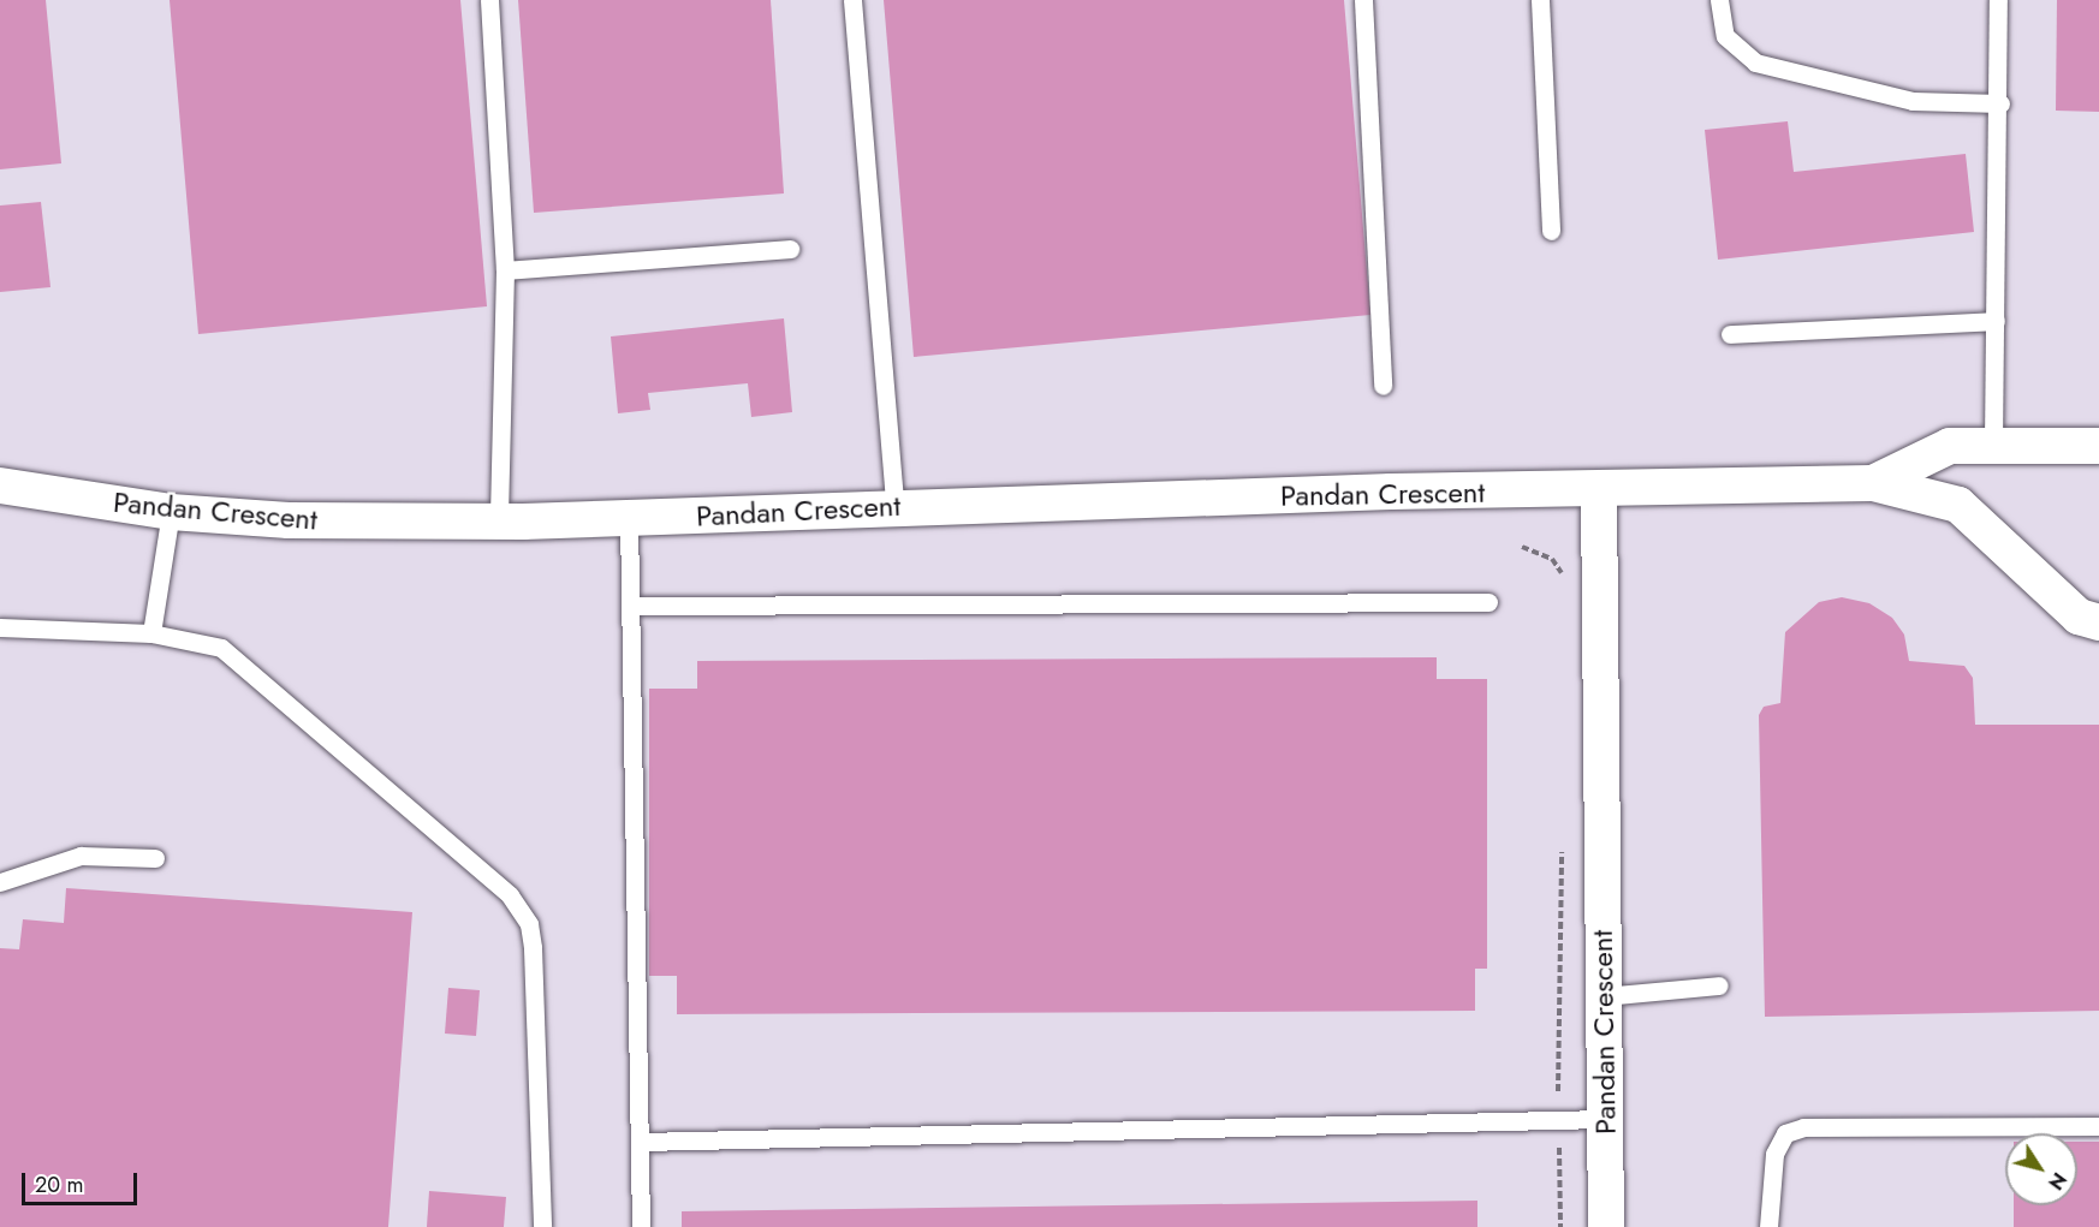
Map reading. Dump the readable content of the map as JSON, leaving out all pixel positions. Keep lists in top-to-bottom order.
{
  "streets": {
    "street": ["Pandan Crescent"]
  },
  "scale_bar": "20 m",
  "north": "bottom right"
}
